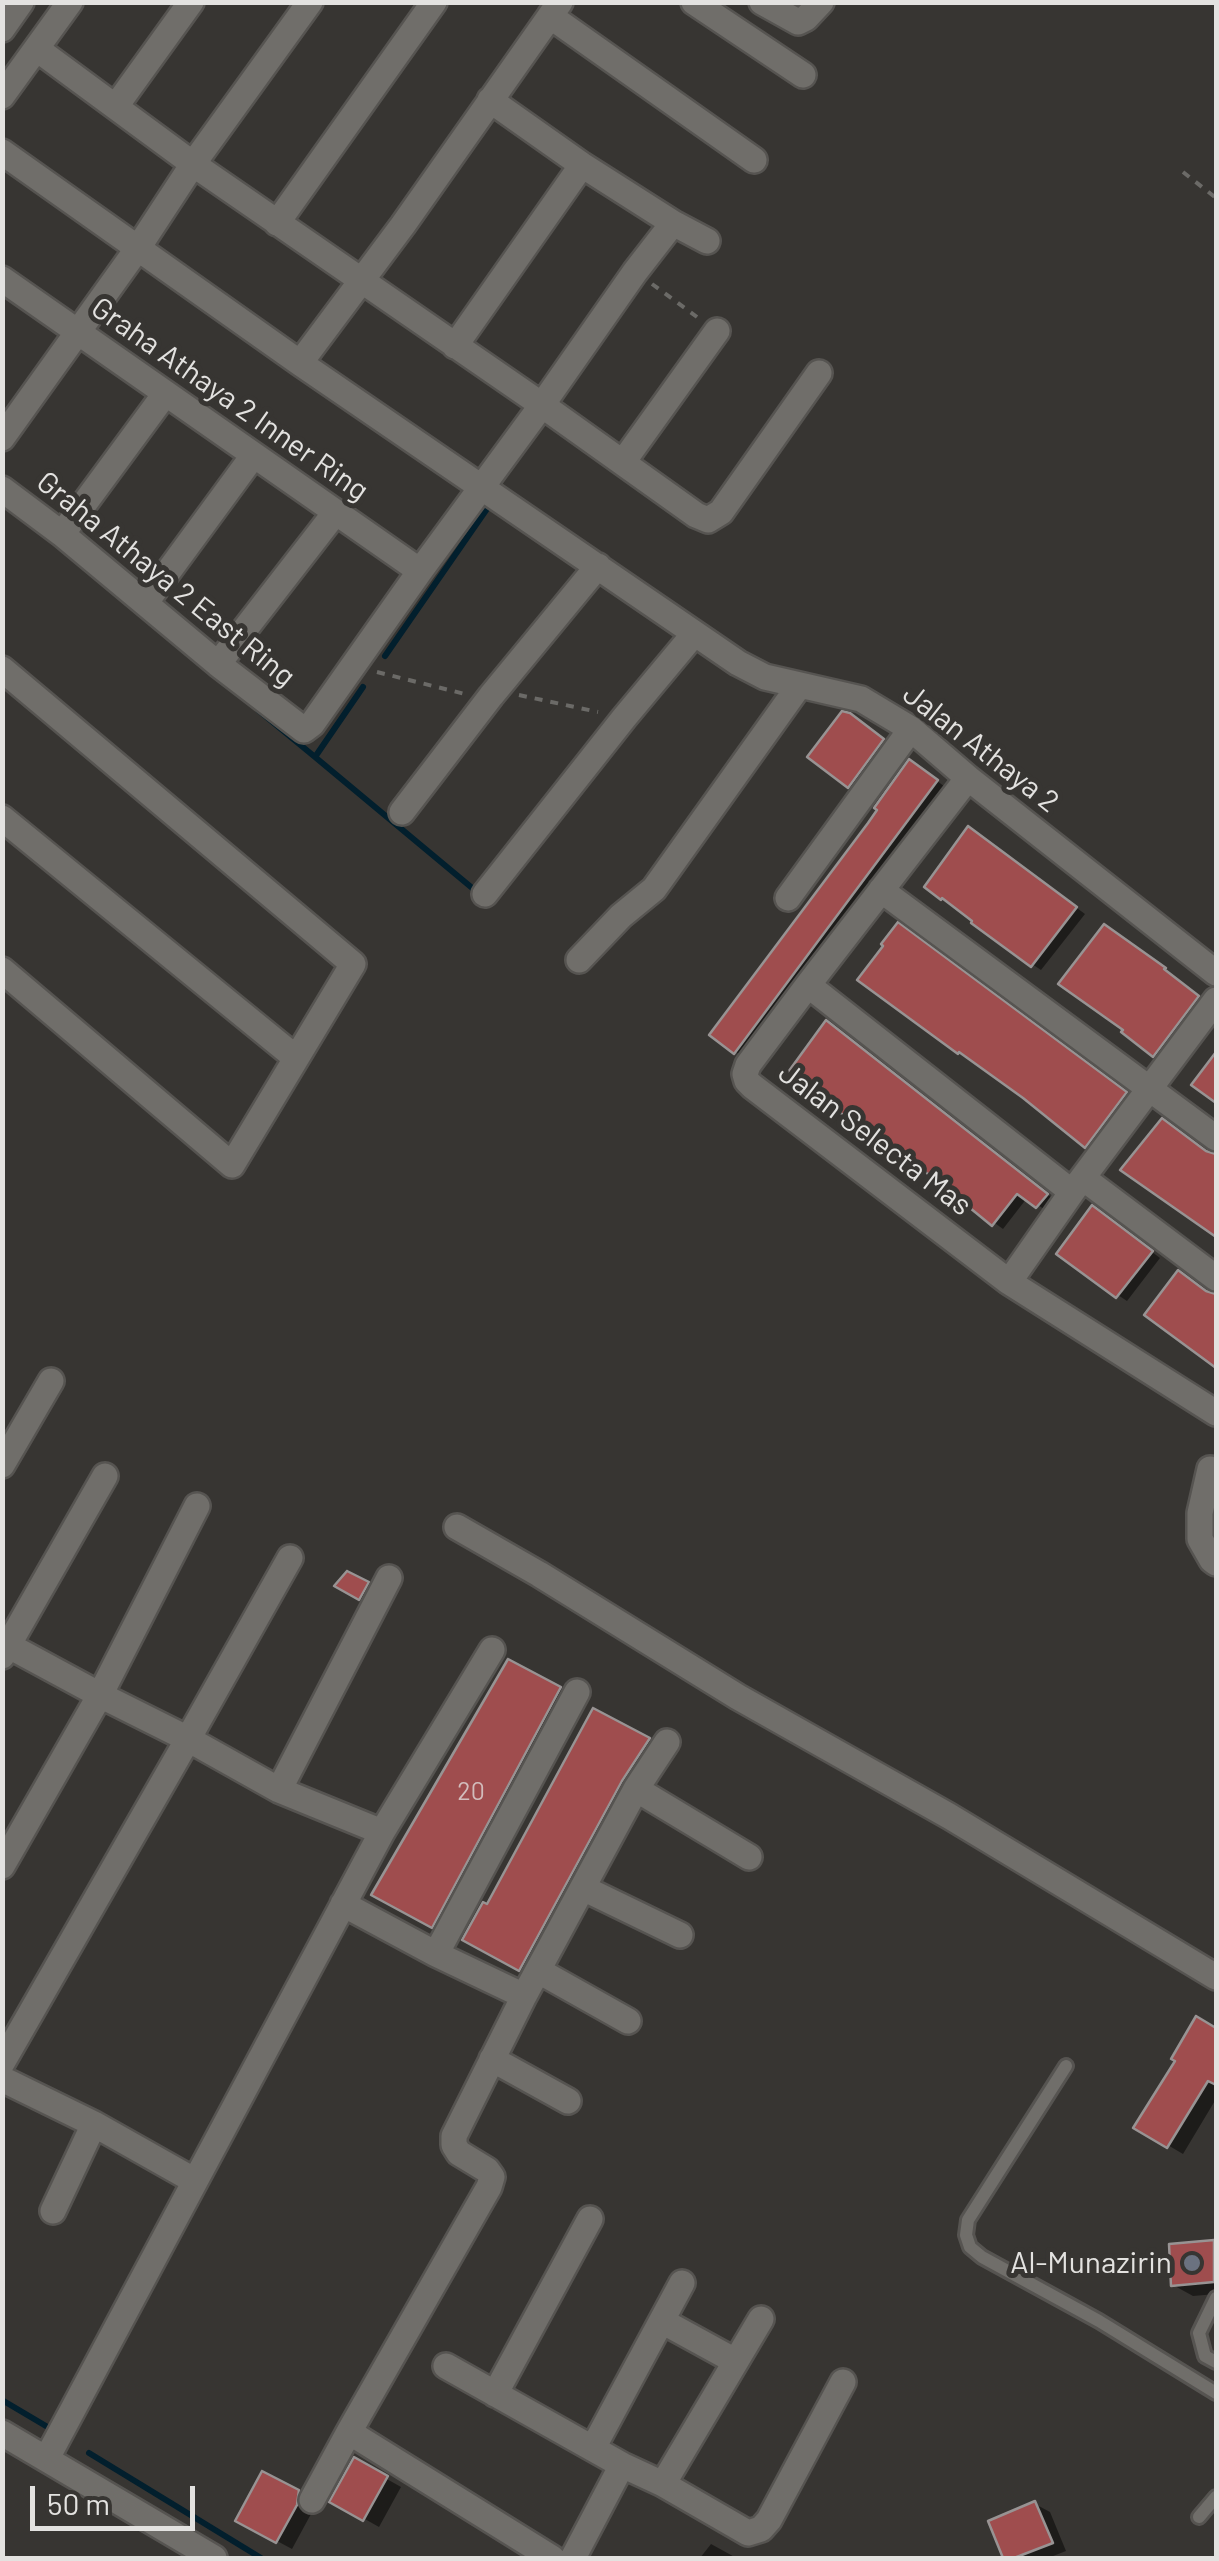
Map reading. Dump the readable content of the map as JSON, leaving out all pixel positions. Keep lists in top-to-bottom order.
{
  "streets": {
    "street": [
      "Graha Athaya 2 Inner Ring",
      "Graha Athaya 2 East Ring",
      "Jalan Athaya 2",
      "Jalan Selecta Mas"
    ]
  },
  "crossings": [
    ["Graha Athaya 2 Inner Ring", "Graha Athaya 2 East Ring"],
    ["Jalan Athaya 2", "Jalan Selecta Mas"]
  ],
  "places": ["Al-Munazirin"],
  "house_numbers": ["20"],
  "scale_bar": "50 m"
}
